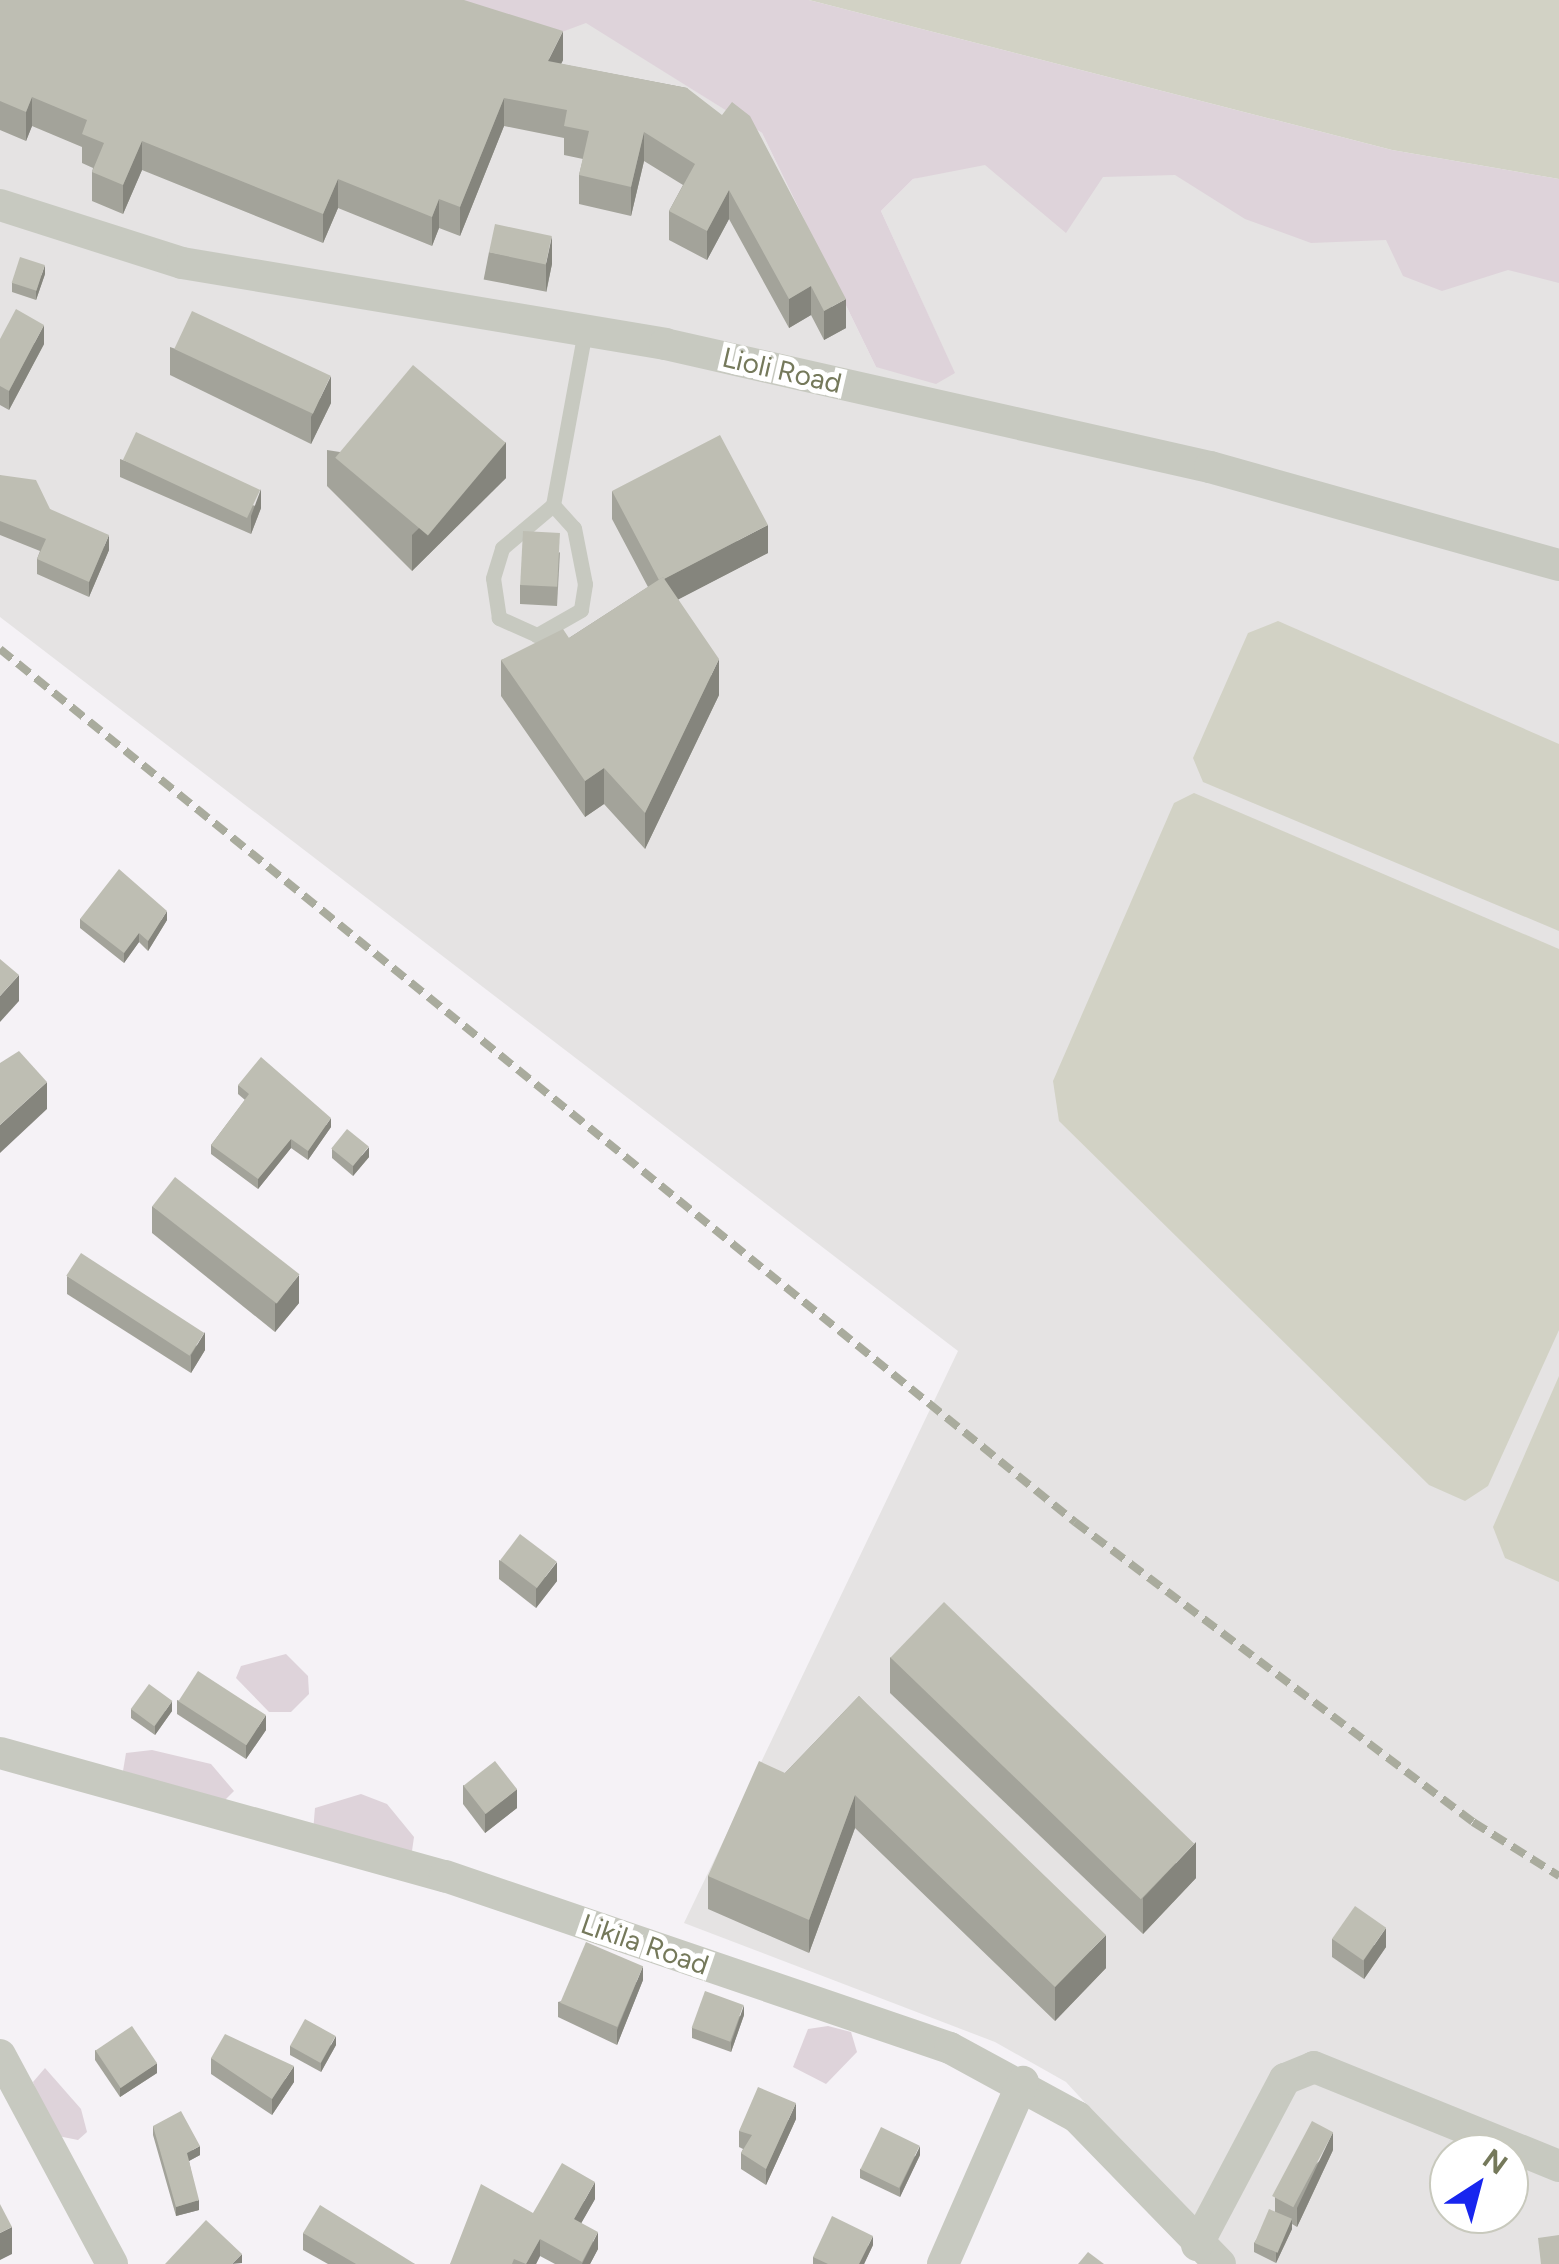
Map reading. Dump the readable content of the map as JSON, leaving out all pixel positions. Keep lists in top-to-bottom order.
{
  "streets": {
    "street": ["Lioli Road", "Likila Road"]
  },
  "north": "top right"
}
